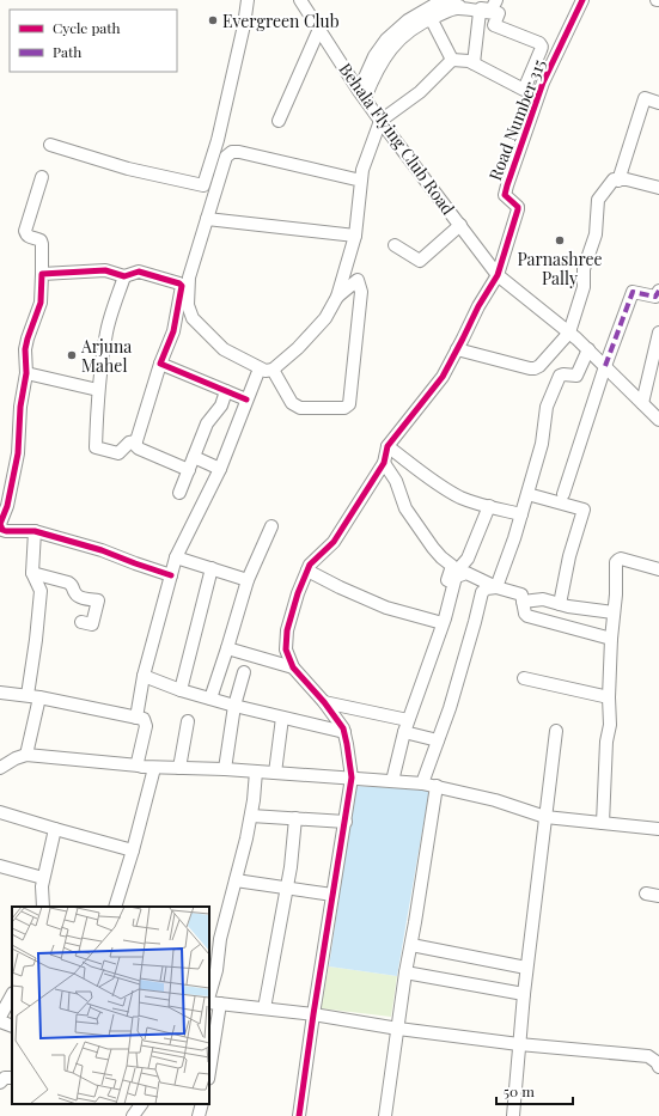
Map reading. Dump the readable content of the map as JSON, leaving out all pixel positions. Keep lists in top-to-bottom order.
{
  "streets": {
    "street": ["Road Number 315", "Behala Flying Club Road"]
  },
  "crossings": [
    ["Road Number 315", "Behala Flying Club Road"]
  ],
  "places": ["Evergreen Club", "Parnashree Pally", "Arjuna Mahel"],
  "legend": ["Cycle path", "Path"],
  "scale_bar": "50 m"
}
